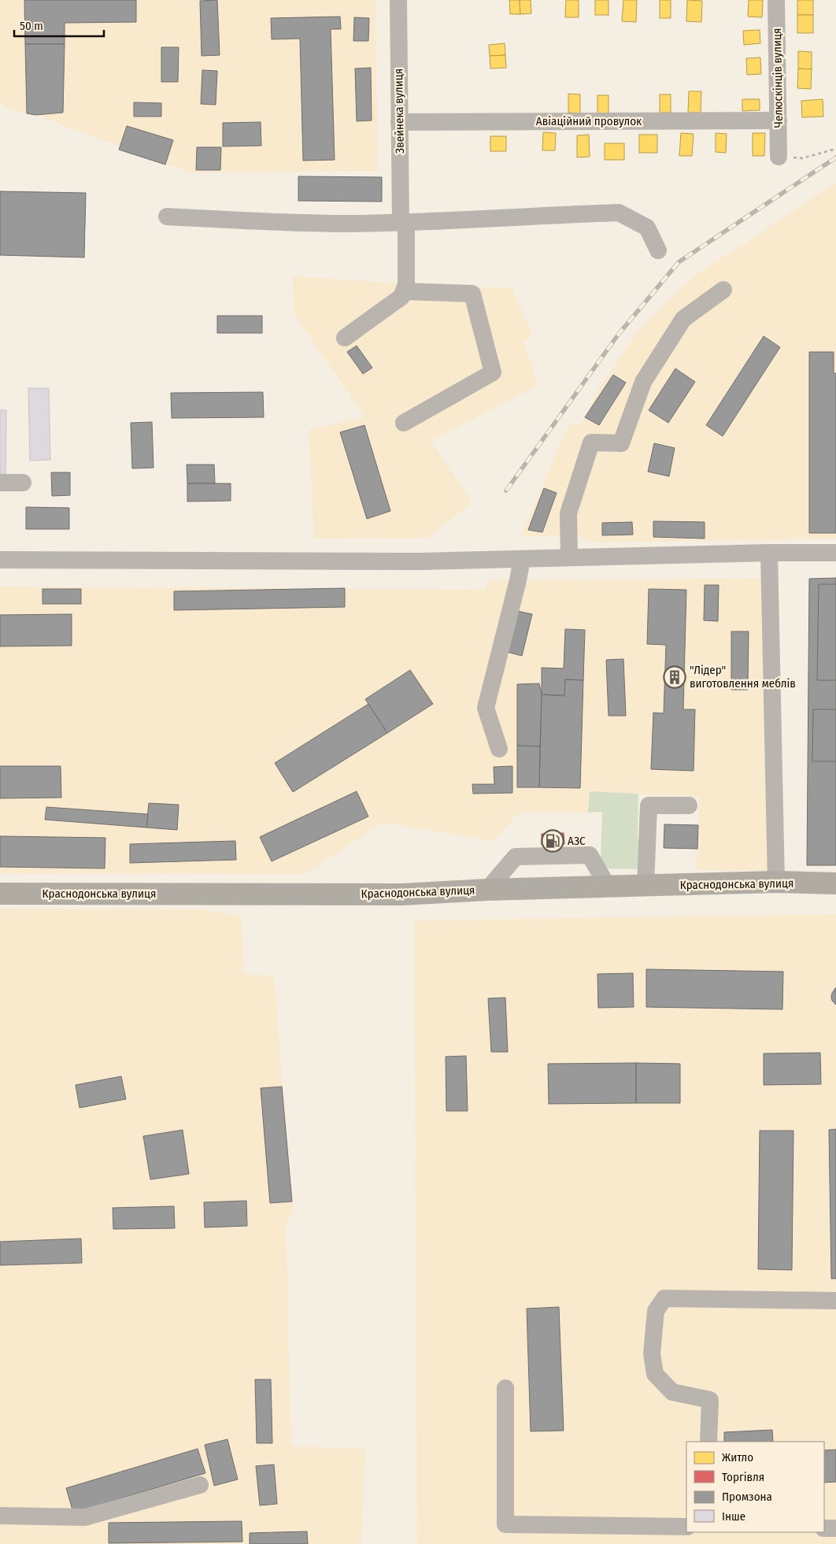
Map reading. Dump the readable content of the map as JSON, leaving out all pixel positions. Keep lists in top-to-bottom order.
{
  "streets": {
    "main road": ["Краснодонська вулиця"],
    "street": ["Челюскінців вулиця", "Звейнека вулиця", "Авіаційний провулок"]
  },
  "crossings": [
    ["Челюскінців вулиця", "Авіаційний провулок"],
    ["Звейнека вулиця", "Авіаційний провулок"]
  ],
  "places": {
    "building": ["\"Лідер\" виготовлення меблів"],
    "fuel station": ["АЗС"]
  },
  "legend": [
    "Житло",
    "Торгівля",
    "Промзона",
    "Інше"
  ],
  "scale_bar": "50 m"
}
